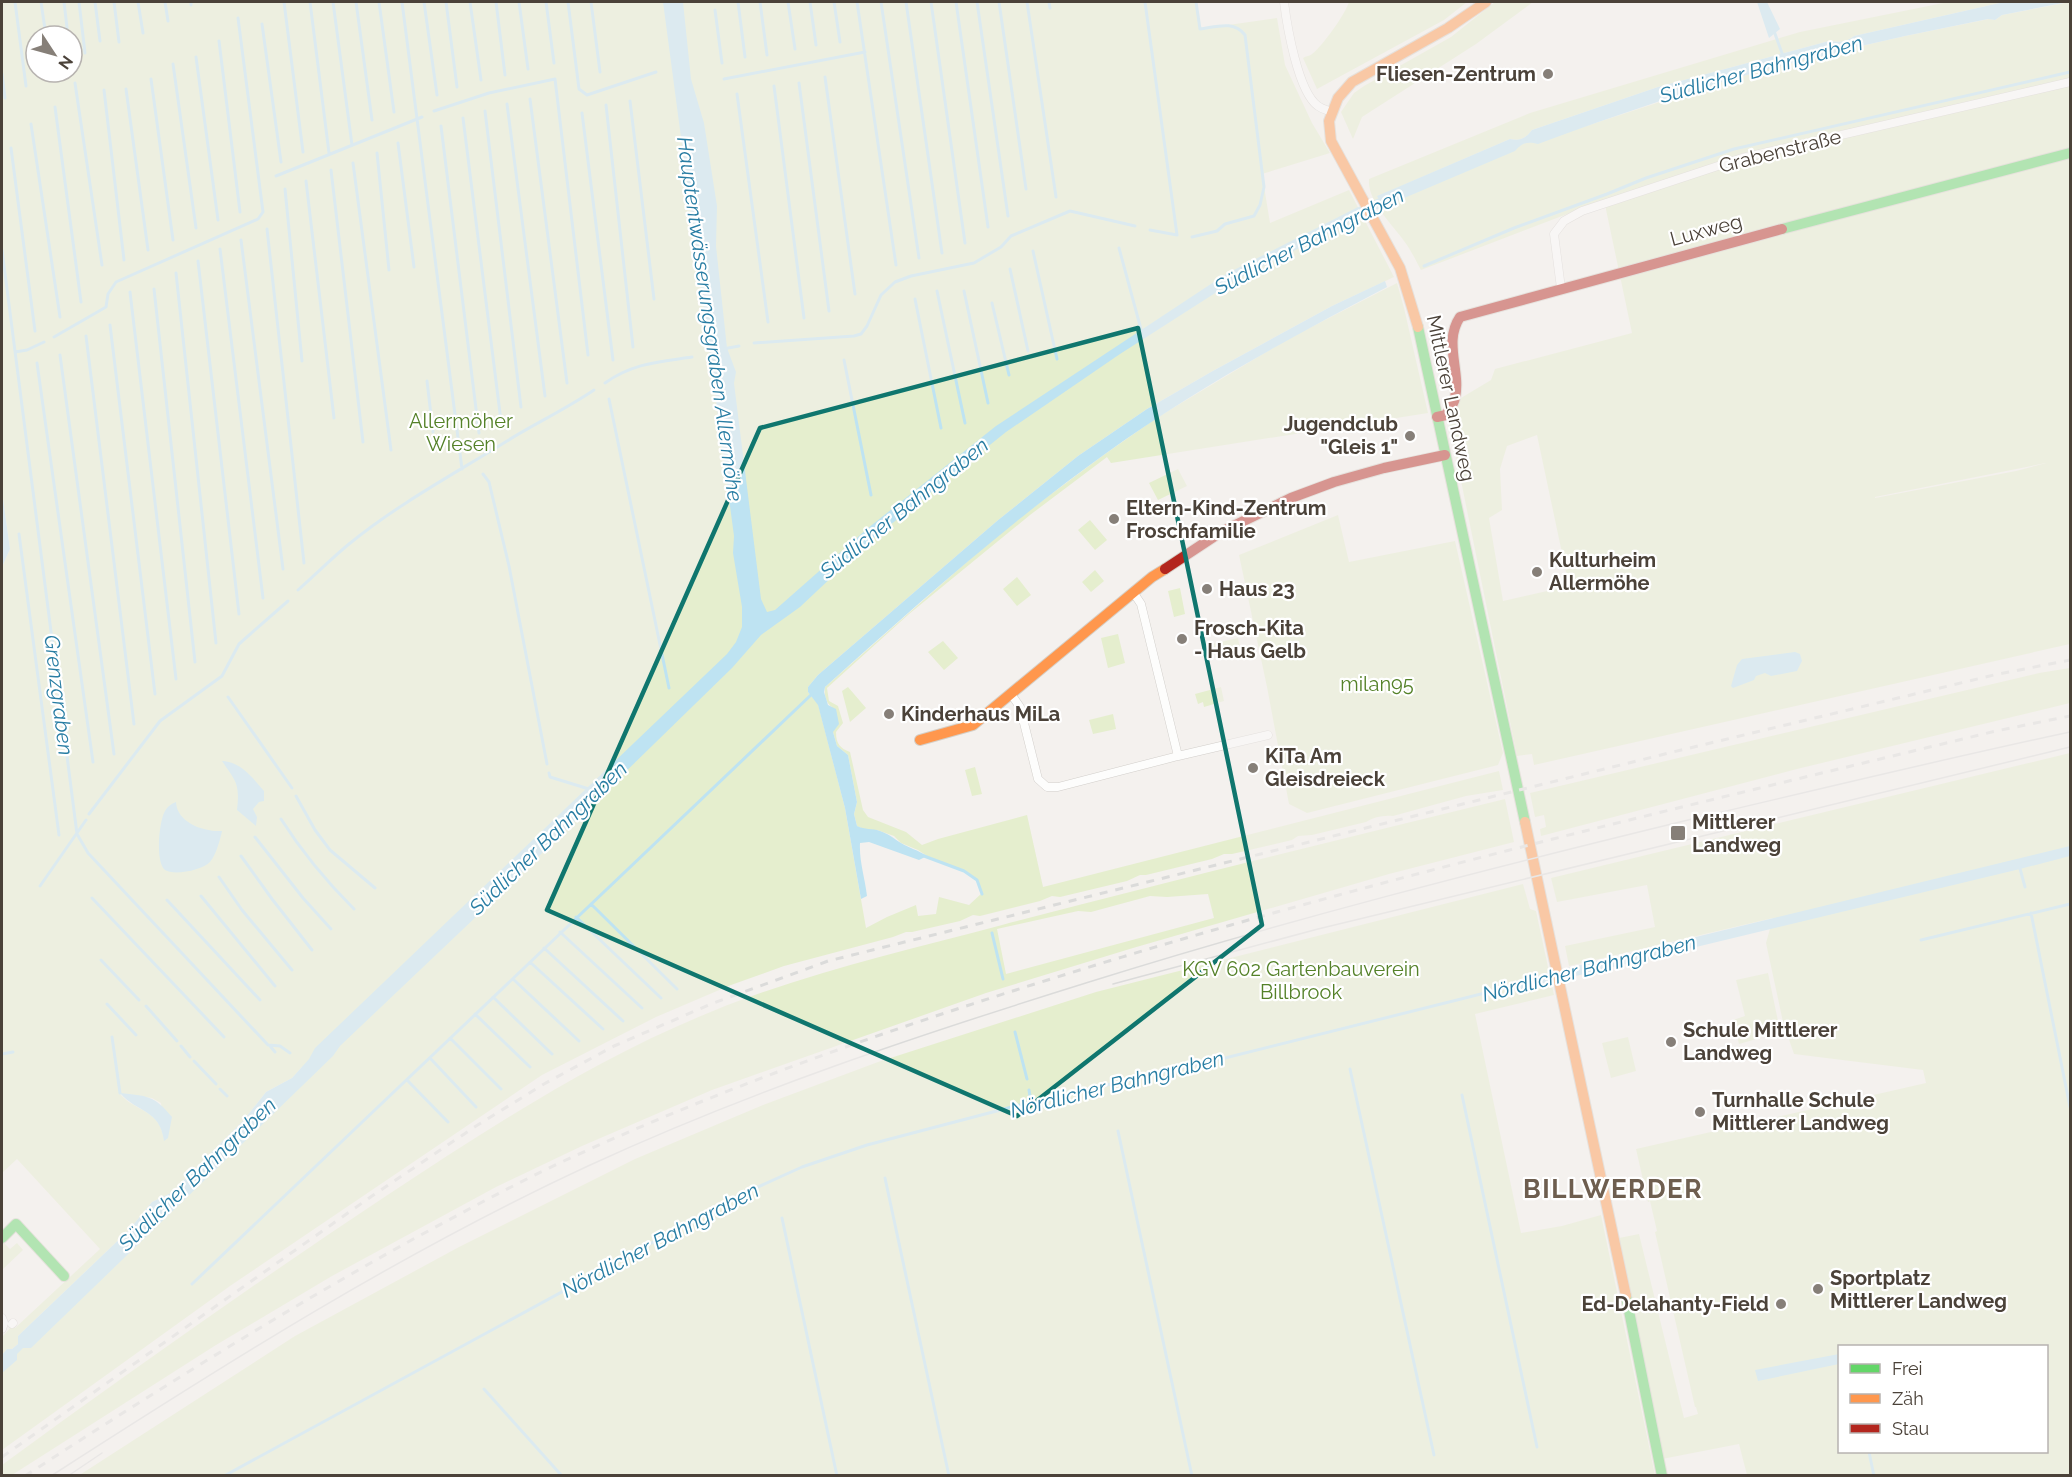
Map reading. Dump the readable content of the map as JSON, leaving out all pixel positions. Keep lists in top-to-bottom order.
{
  "streets": {
    "street": ["Grabenstraße", "Luxweg", "Mittlerer Landweg"]
  },
  "crossings": [
    ["Grabenstraße", "Luxweg"],
    ["Luxweg", "Mittlerer Landweg"]
  ],
  "districts": ["BILLWERDER"],
  "water": [
    "Südlicher Bahngraben",
    "Hauptentwässerungsgraben Allermöhe",
    "Grenzgraben",
    "Nördlicher Bahngraben"
  ],
  "parks": ["Allermöher Wiesen", "milan95", "KGV 602 Gartenbauverein Billbrook"],
  "places": {
    "other": [
      "Fliesen-Zentrum",
      "Jugendclub \"Gleis 1\"",
      "Eltern-Kind-Zentrum Froschfamilie",
      "Kulturheim Allermöhe",
      "Haus 23",
      "Frosch-Kita - Haus Gelb",
      "Kinderhaus MiLa",
      "KiTa Am Gleisdreieck",
      "Schule Mittlerer Landweg",
      "Turnhalle Schule Mittlerer Landweg",
      "Sportplatz Mittlerer Landweg",
      "Ed-Delahanty-Field"
    ],
    "transit": ["Mittlerer Landweg"]
  },
  "legend": ["Frei", "Zäh", "Stau"],
  "north": "bottom right"
}
